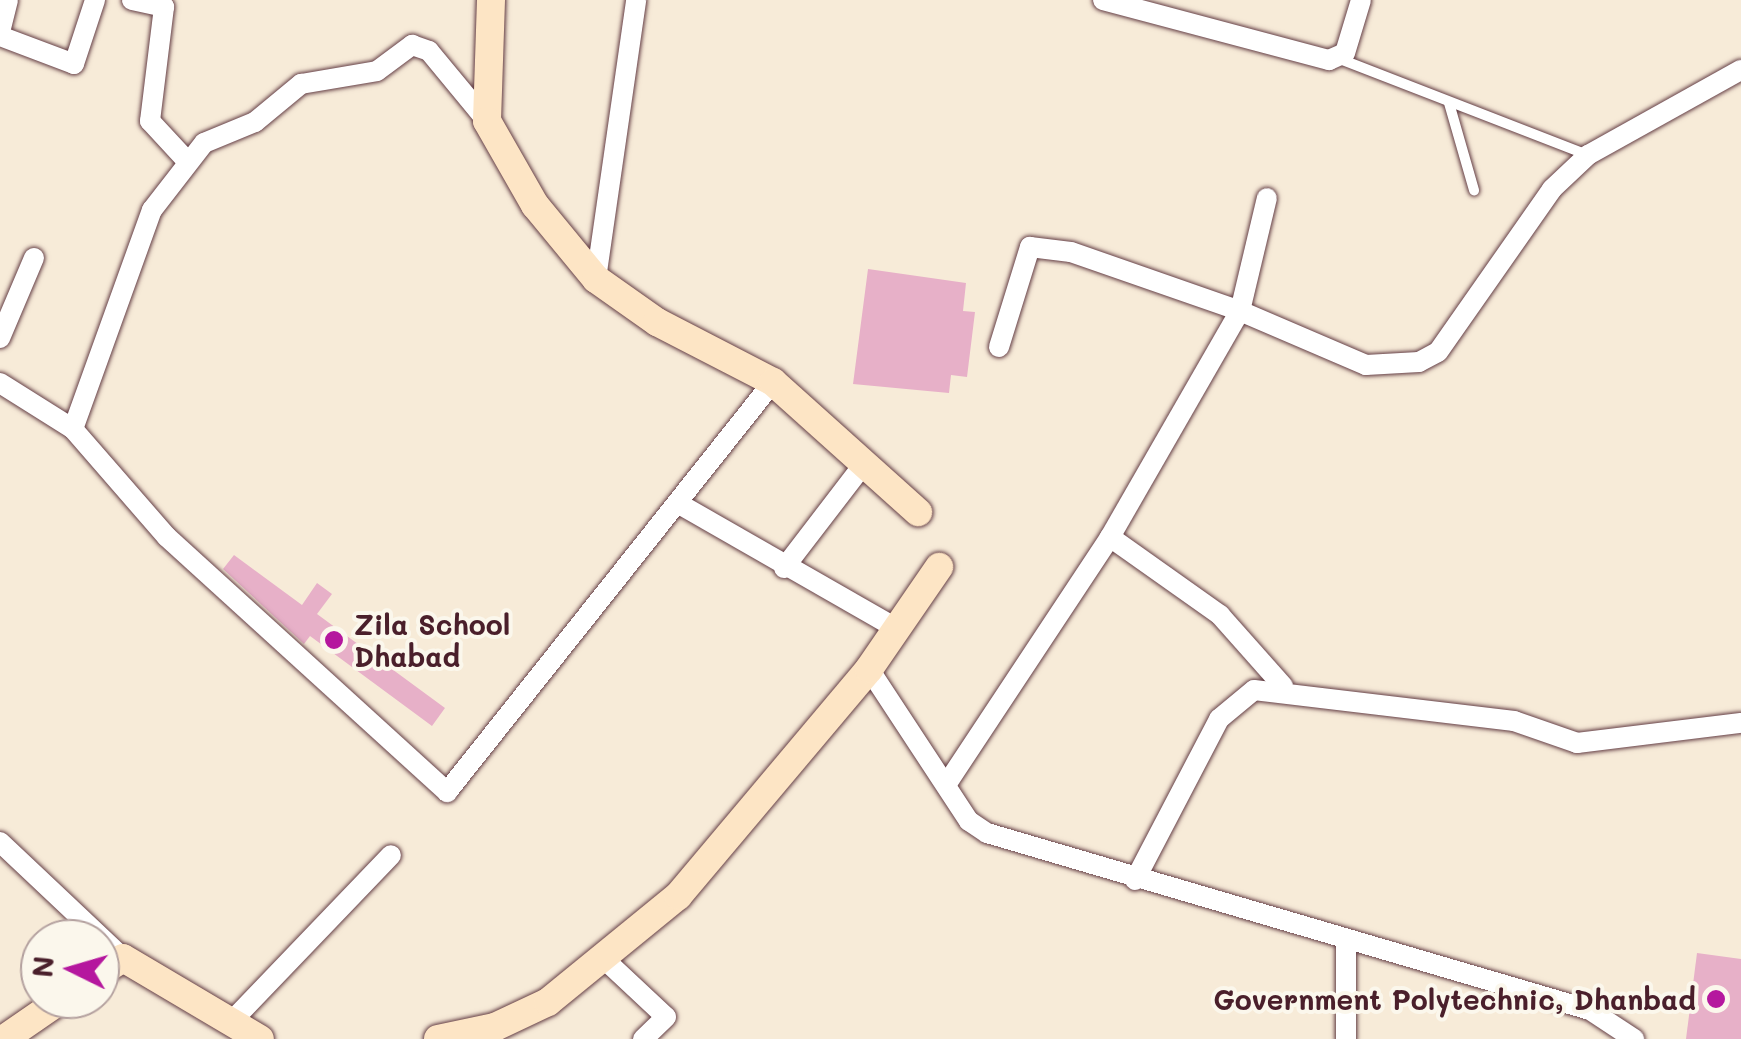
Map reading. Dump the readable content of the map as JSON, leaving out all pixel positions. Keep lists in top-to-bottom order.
{
  "places": ["Zila School Dhabad", "Government Polytechnic, Dhanbad"],
  "north": "left"
}
